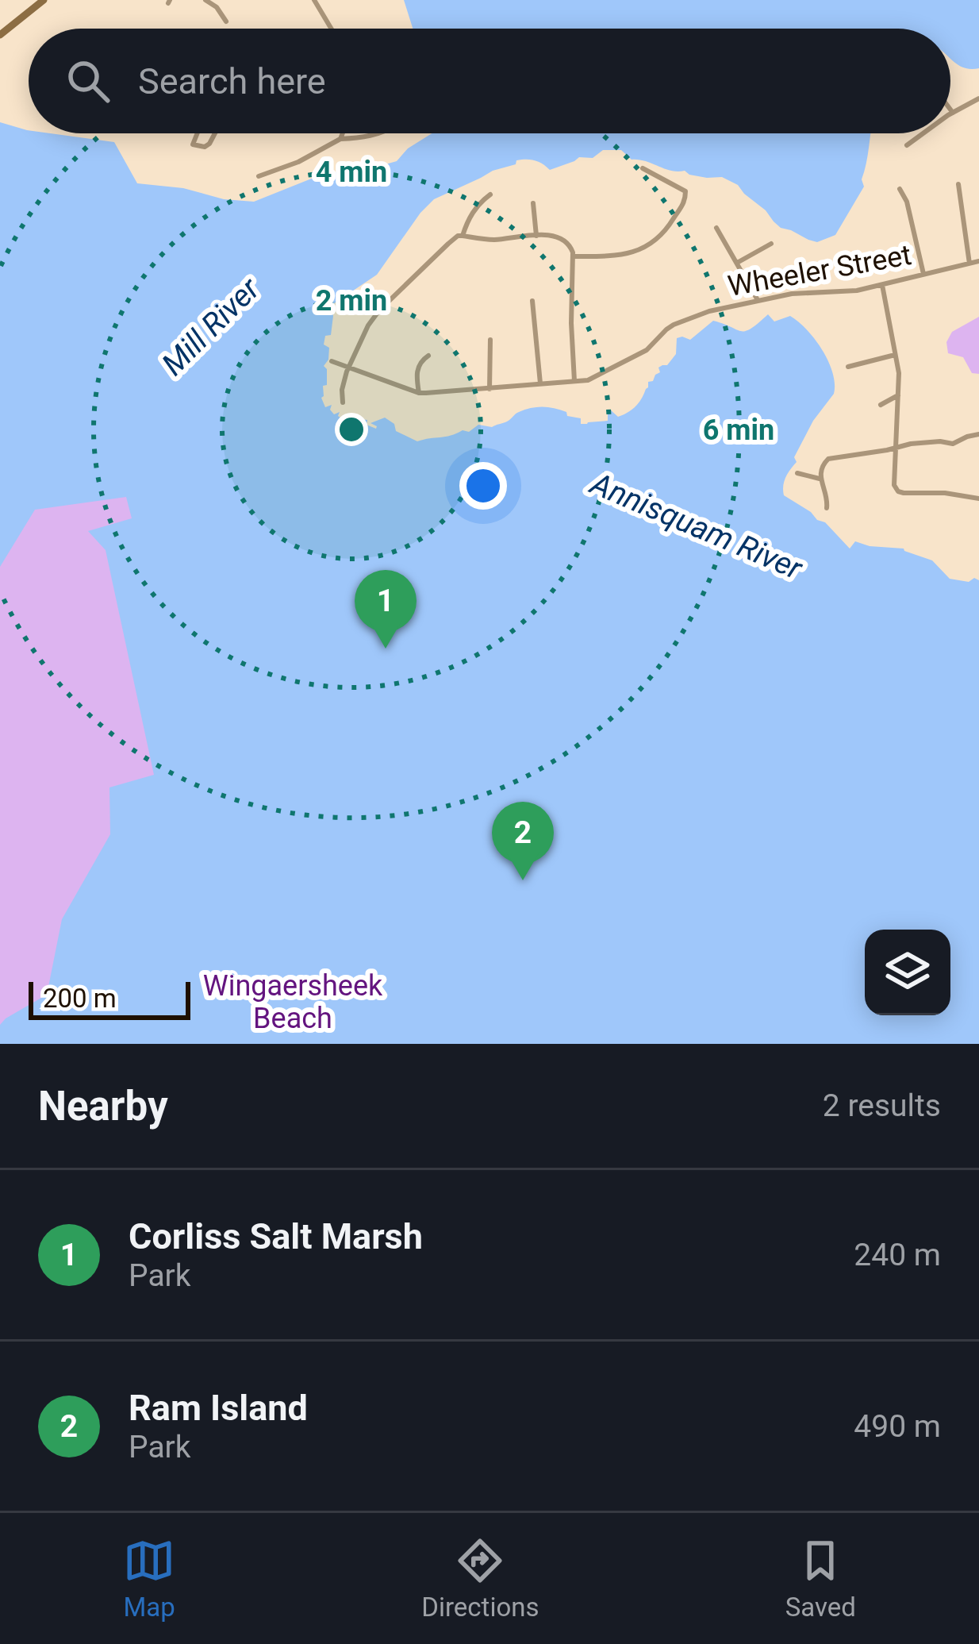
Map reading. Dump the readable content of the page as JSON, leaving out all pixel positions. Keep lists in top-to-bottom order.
{
  "streets": {
    "street": ["Wheeler Street"]
  },
  "water": ["Mill River", "Annisquam River"],
  "parks": ["Wingaersheek Beach"],
  "scale_bar": "200 m",
  "page": {
    "search": "Search here",
    "pins": ["1", "2"],
    "scale": "200 m",
    "heading": ["Nearby", "2 results"],
    "list": [
      {
        "mark": "1",
        "name": "Corliss Salt Marsh",
        "note": "Park",
        "value": "240 m"
      },
      {
        "mark": "2",
        "name": "Ram Island",
        "note": "Park",
        "value": "490 m"
      }
    ],
    "nav": ["Map", "Directions", "Saved"]
  },
  "rings": ["4 min", "2 min", "6 min"]
}
